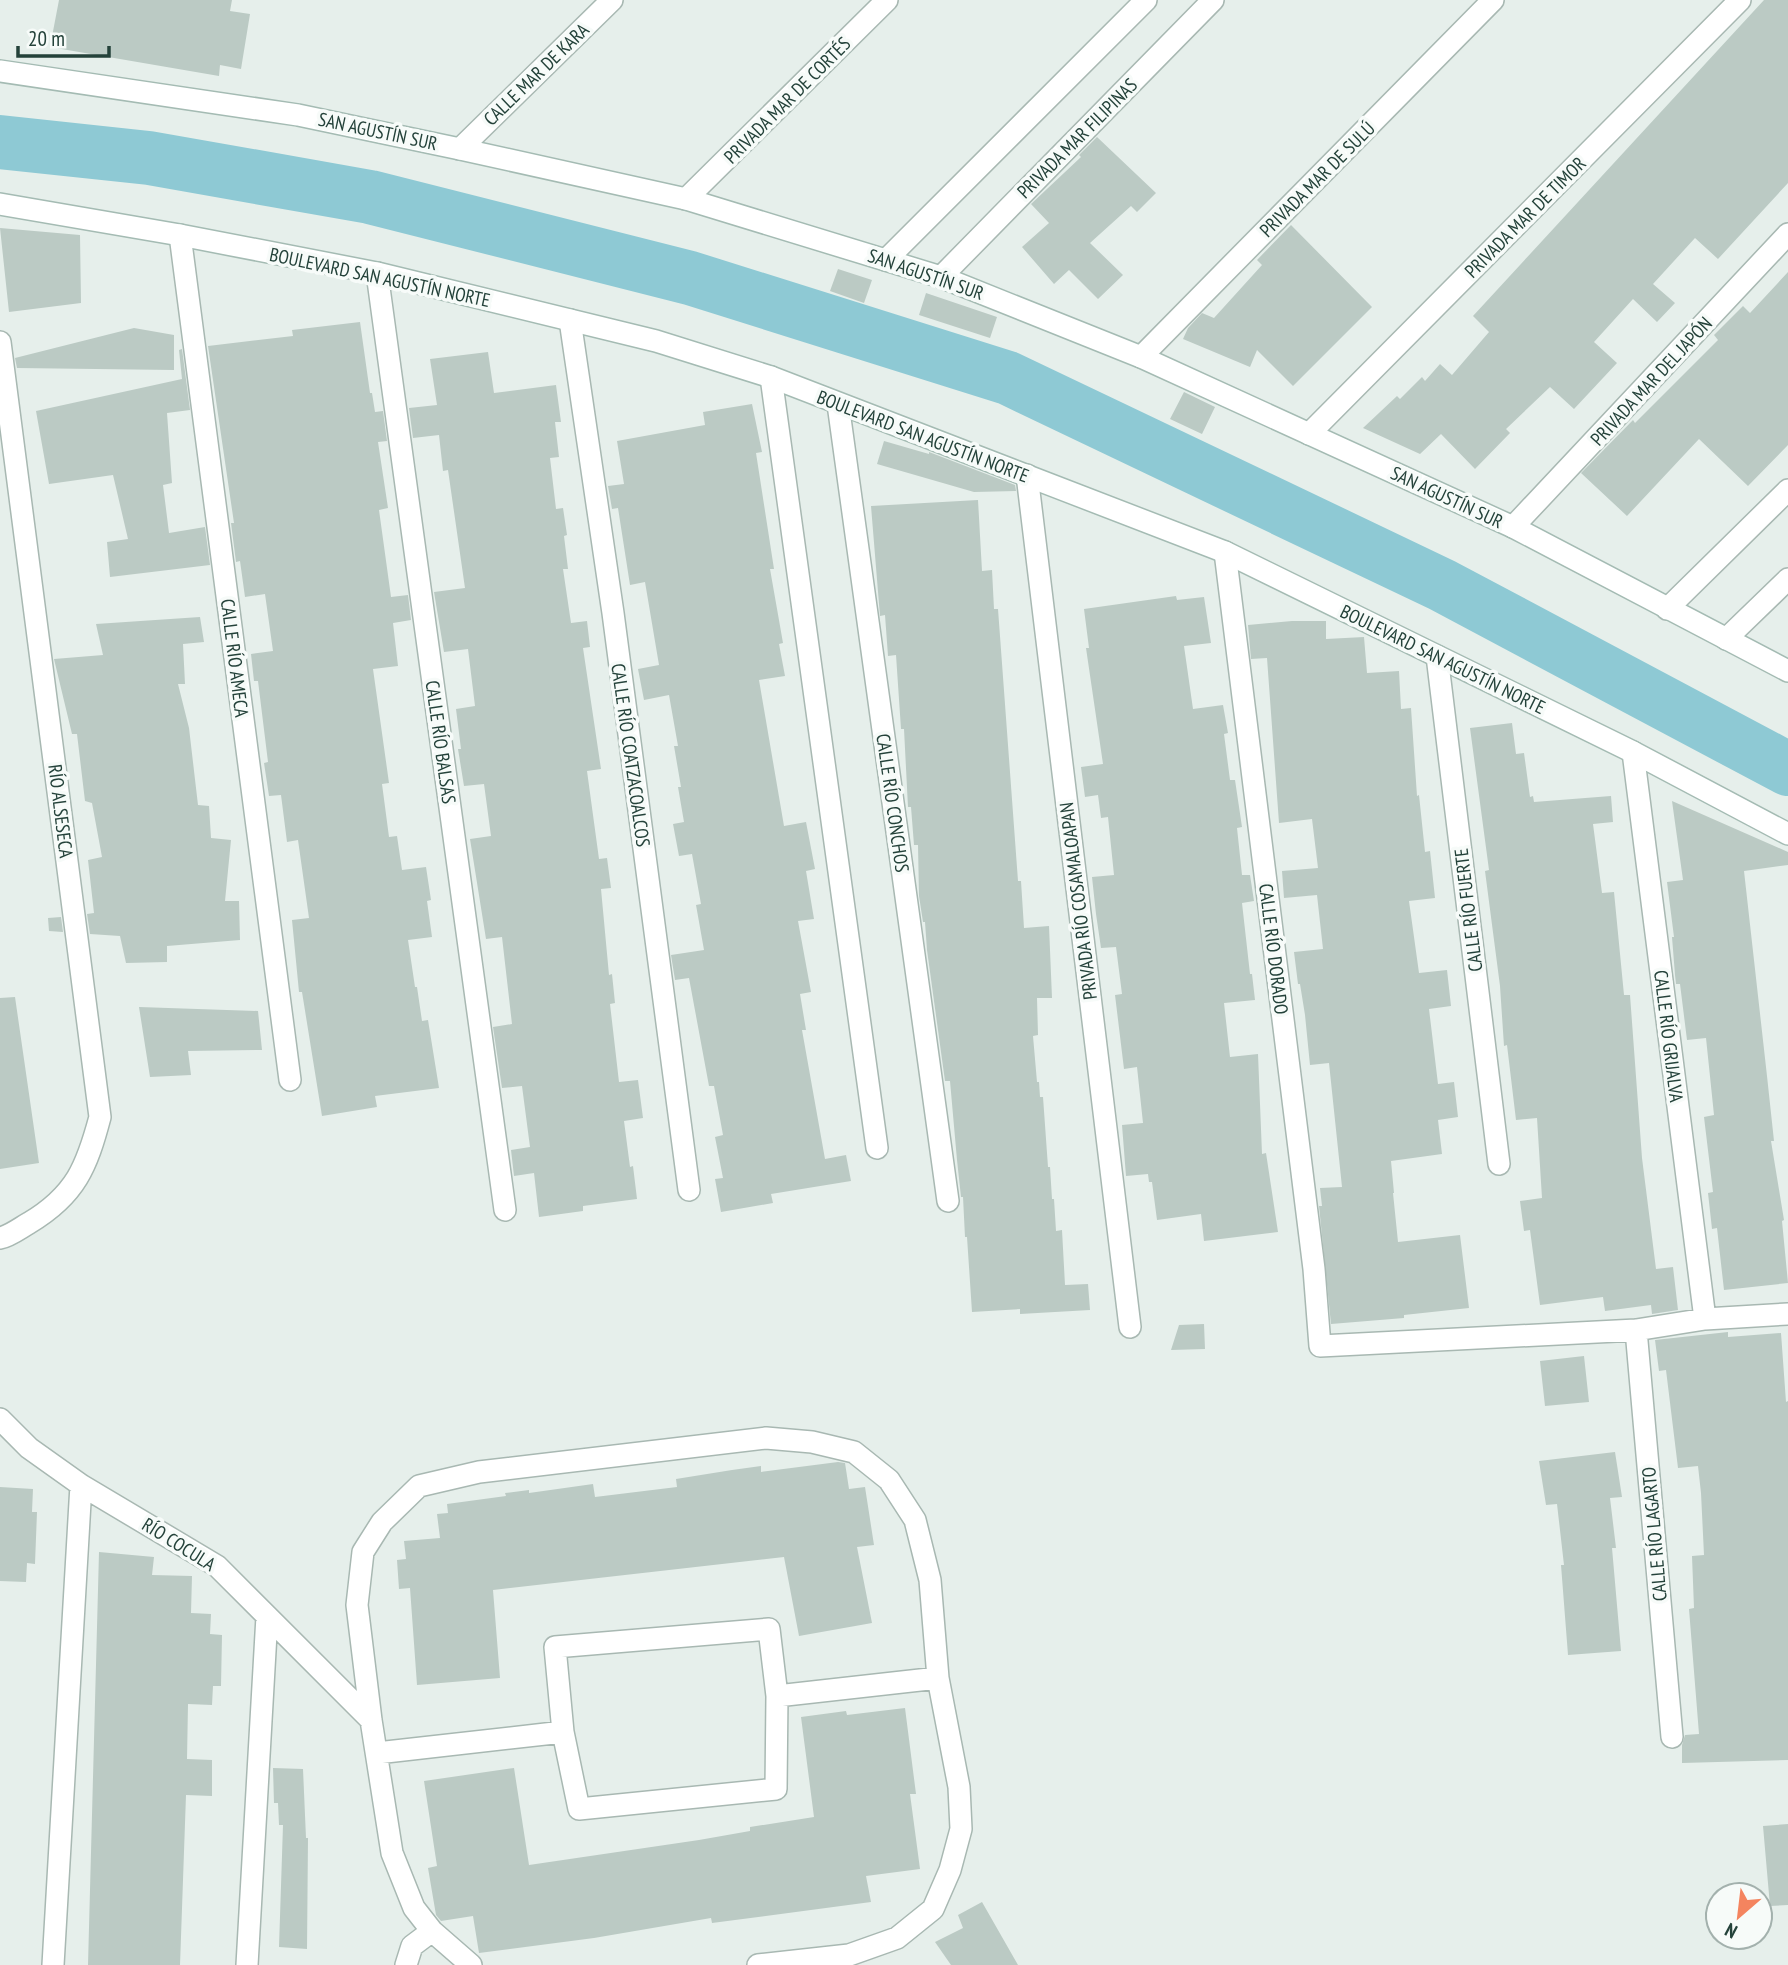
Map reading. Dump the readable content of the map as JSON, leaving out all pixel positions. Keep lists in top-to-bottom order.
{
  "streets": {
    "street": [
      "CALLE MAR DE KARA",
      "PRIVADA MAR DE CORTÉS",
      "SAN AGUSTÍN SUR",
      "PRIVADA MAR FILIPINAS",
      "PRIVADA MAR DE SULÚ",
      "PRIVADA MAR DE TIMOR",
      "BOULEVARD SAN AGUSTÍN NORTE",
      "PRIVADA MAR DEL JAPÓN",
      "CALLE RÍO AMECA",
      "CALLE RÍO BALSAS",
      "CALLE RÍO COATZACOALCOS",
      "CALLE RÍO CONCHOS",
      "RÍO ALSESECA",
      "PRIVADA RÍO COSAMALOAPAN",
      "CALLE RÍO FUERTE",
      "CALLE RÍO DORADO",
      "CALLE RÍO GRIJALVA",
      "CALLE RÍO LAGARTO",
      "RÍO COCULA"
    ]
  },
  "crossings": [
    ["CALLE MAR DE KARA", "SAN AGUSTÍN SUR"],
    ["PRIVADA MAR DE CORTÉS", "SAN AGUSTÍN SUR"],
    ["SAN AGUSTÍN SUR", "PRIVADA MAR FILIPINAS"],
    ["SAN AGUSTÍN SUR", "PRIVADA MAR DE SULÚ"],
    ["SAN AGUSTÍN SUR", "PRIVADA MAR DE TIMOR"],
    ["SAN AGUSTÍN SUR", "PRIVADA MAR DEL JAPÓN"],
    ["BOULEVARD SAN AGUSTÍN NORTE", "CALLE RÍO AMECA"],
    ["BOULEVARD SAN AGUSTÍN NORTE", "CALLE RÍO BALSAS"],
    ["BOULEVARD SAN AGUSTÍN NORTE", "CALLE RÍO COATZACOALCOS"],
    ["BOULEVARD SAN AGUSTÍN NORTE", "CALLE RÍO CONCHOS"],
    ["BOULEVARD SAN AGUSTÍN NORTE", "PRIVADA RÍO COSAMALOAPAN"],
    ["BOULEVARD SAN AGUSTÍN NORTE", "CALLE RÍO FUERTE"],
    ["BOULEVARD SAN AGUSTÍN NORTE", "CALLE RÍO DORADO"],
    ["BOULEVARD SAN AGUSTÍN NORTE", "CALLE RÍO GRIJALVA"],
    ["CALLE RÍO DORADO", "CALLE RÍO LAGARTO"]
  ],
  "scale_bar": "20 m",
  "north": "bottom left"
}
